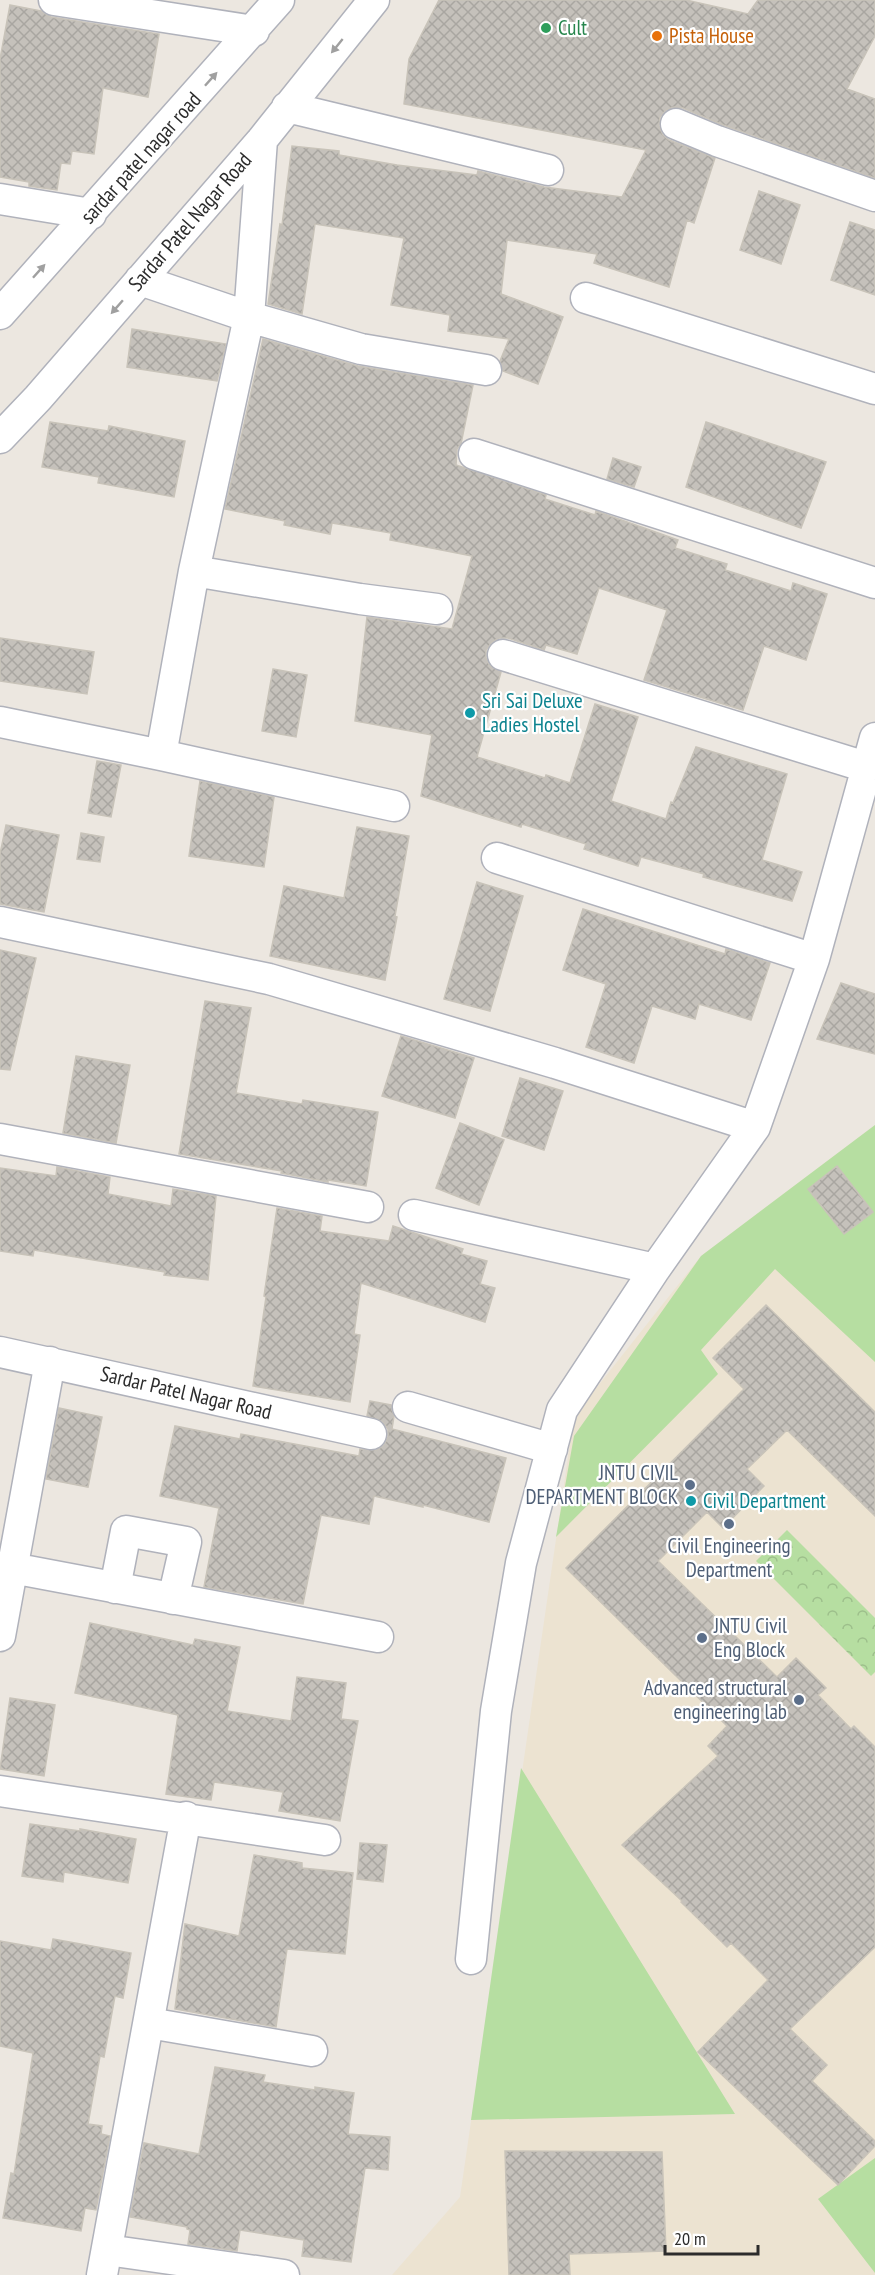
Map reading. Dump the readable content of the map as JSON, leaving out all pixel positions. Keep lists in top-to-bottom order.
{
  "streets": {
    "street": ["sardar patel nagar road", "Sardar Patel Nagar Road"]
  },
  "one_way": ["sardar patel nagar road", "Sardar Patel Nagar Road"],
  "places": [
    "Cult",
    "Pista House",
    "Sri Sai Deluxe Ladies Hostel",
    "JNTU CIVIL DEPARTMENT BLOCK",
    "Civil Department",
    "Civil Engineering Department",
    "JNTU Civil Eng Block",
    "Advanced structural engineering lab"
  ],
  "scale_bar": "20 m"
}
